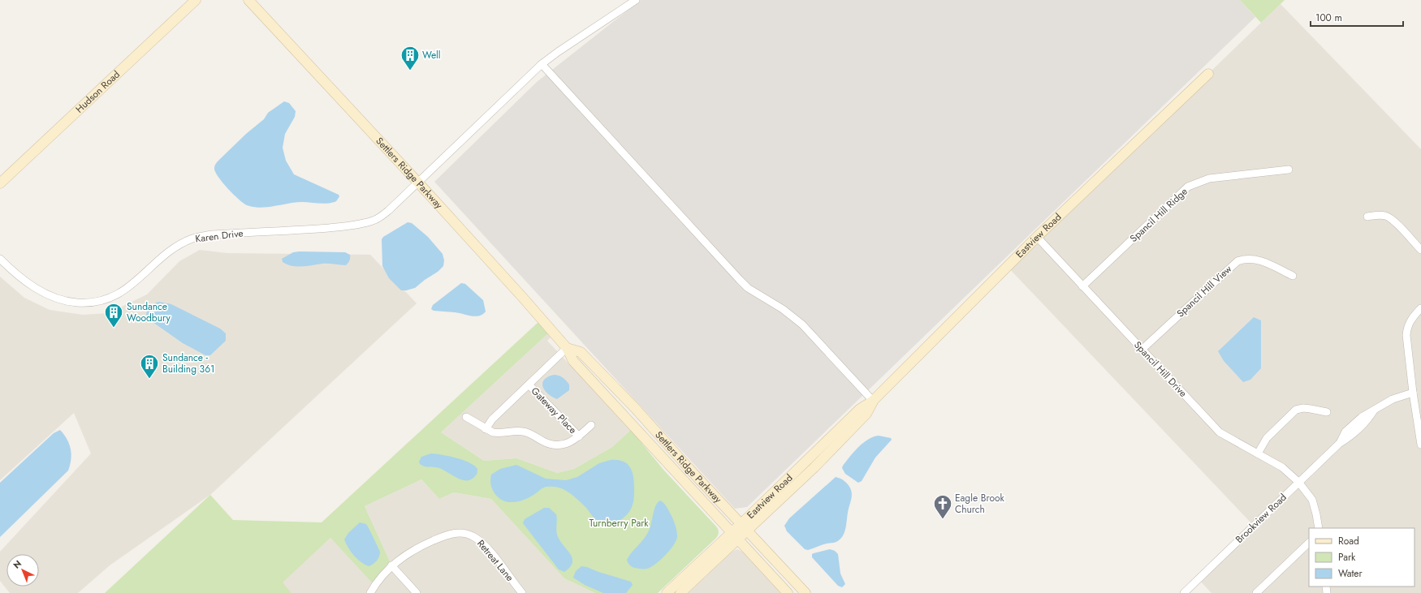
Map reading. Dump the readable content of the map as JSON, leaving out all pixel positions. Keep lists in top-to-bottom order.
{
  "streets": {
    "street": [
      "Hudson Road",
      "Settlers Ridge Parkway",
      "Spancil Hill Ridge",
      "Karen Drive",
      "Eastview Road",
      "Spancil Hill View",
      "Spancil Hill Drive",
      "Gateway Place",
      "Brookview Road",
      "Retreat Lane"
    ]
  },
  "crossings": [
    ["Settlers Ridge Parkway", "Karen Drive"],
    ["Settlers Ridge Parkway", "Eastview Road"],
    ["Settlers Ridge Parkway", "Gateway Place"],
    ["Spancil Hill Ridge", "Spancil Hill Drive"],
    ["Eastview Road", "Spancil Hill Drive"],
    ["Spancil Hill View", "Spancil Hill Drive"],
    ["Spancil Hill Drive", "Brookview Road"]
  ],
  "parks": ["Turnberry Park"],
  "places": {
    "building": ["Well", "Sundance Woodbury", "Sundance - Building 361"],
    "church": ["Eagle Brook Church"]
  },
  "legend": ["Road", "Park", "Water"],
  "scale_bar": "100 m",
  "north": "top left"
}
